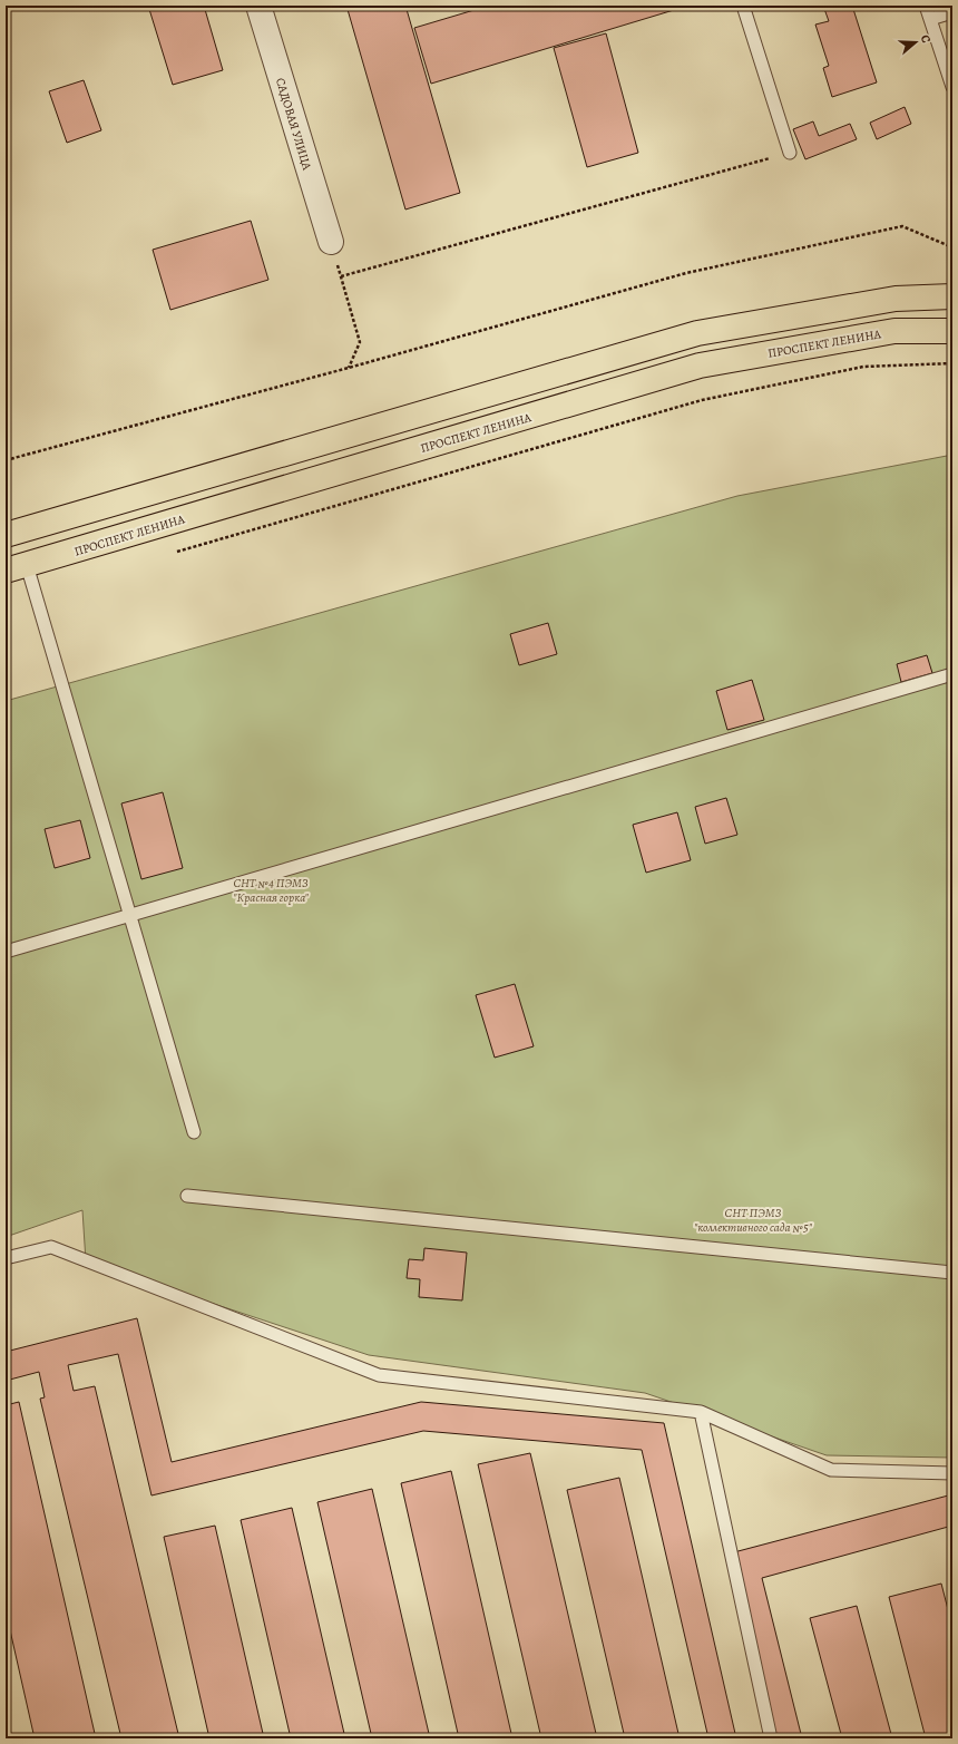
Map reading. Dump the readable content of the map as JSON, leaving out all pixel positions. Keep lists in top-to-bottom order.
{
  "streets": {
    "main road": ["ПРОСПЕКТ ЛЕНИНА"],
    "street": ["САДОВАЯ УЛИЦА"]
  },
  "parks": ["СНТ №4 ПЭМЗ \"Красная горка\"", "СНТ ПЭМЗ \"коллективного сада №5\""],
  "north": "right"
}
